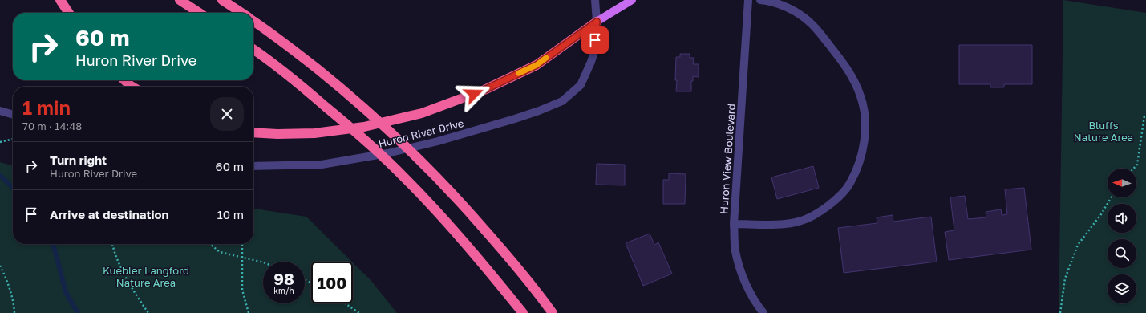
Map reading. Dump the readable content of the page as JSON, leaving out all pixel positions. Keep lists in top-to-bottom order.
{
  "streets": {
    "street": ["Huron River Drive", "Huron View Boulevard"]
  },
  "parks": ["Bluffs Nature Area", "Kuebler Langford Nature Area"],
  "north": "left",
  "page": {
    "turn": ["60 m", "Huron River Drive"],
    "heading": ["1 min", "70 m · 14:48"],
    "list": [
      {
        "name": "Turn right",
        "note": "Huron River Drive",
        "value": "60 m"
      },
      {
        "name": "Arrive at destination",
        "value": "10 m"
      }
    ],
    "speed": "98 km/h",
    "limit": "100"
  }
}
